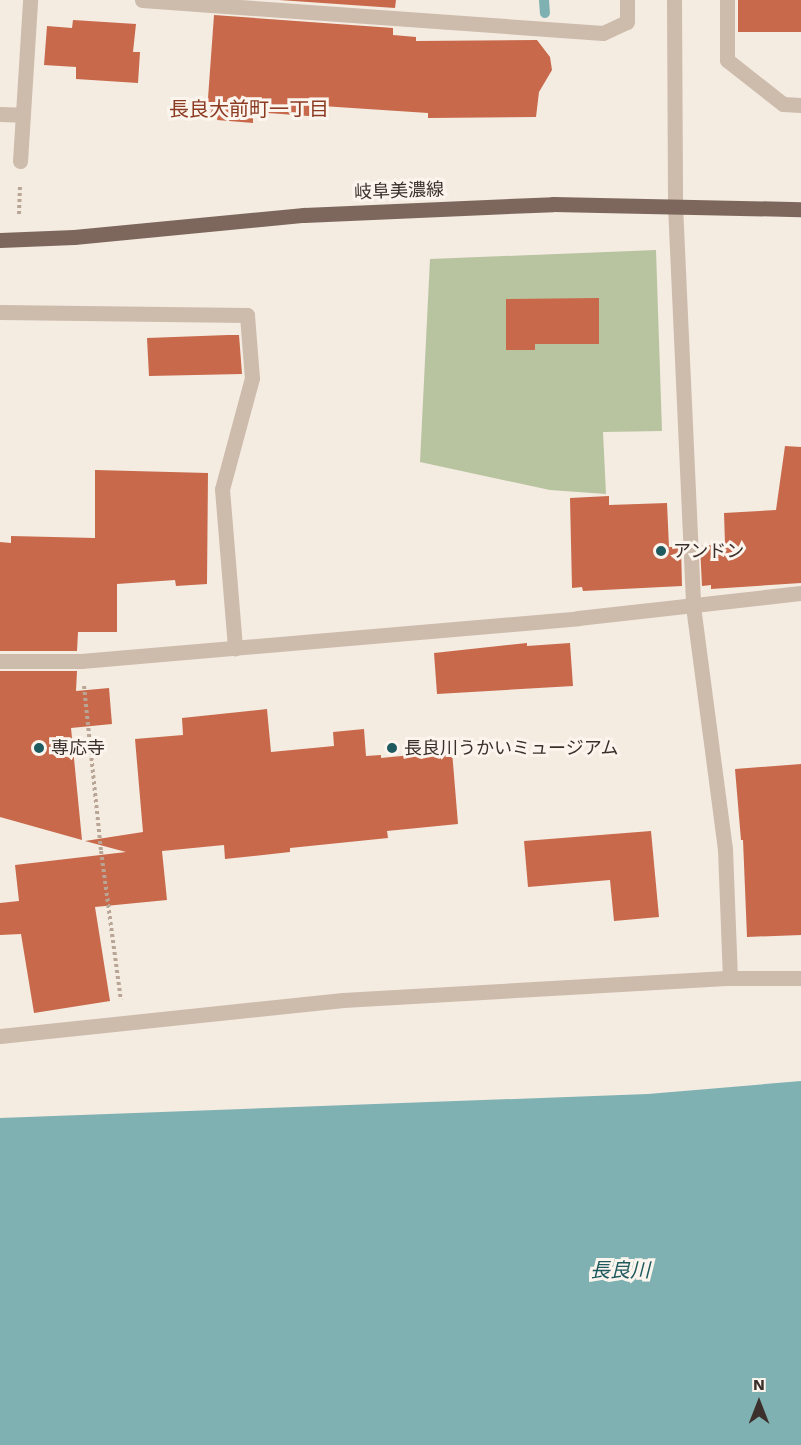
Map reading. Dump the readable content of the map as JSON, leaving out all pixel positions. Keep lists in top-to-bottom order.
{
  "streets": {
    "main road": ["岐阜美濃線"]
  },
  "districts": ["長良大前町一丁目"],
  "water": ["長良川"],
  "places": ["アンドン", "専応寺", "長良川うかいミュージアム"],
  "north": "top"
}
